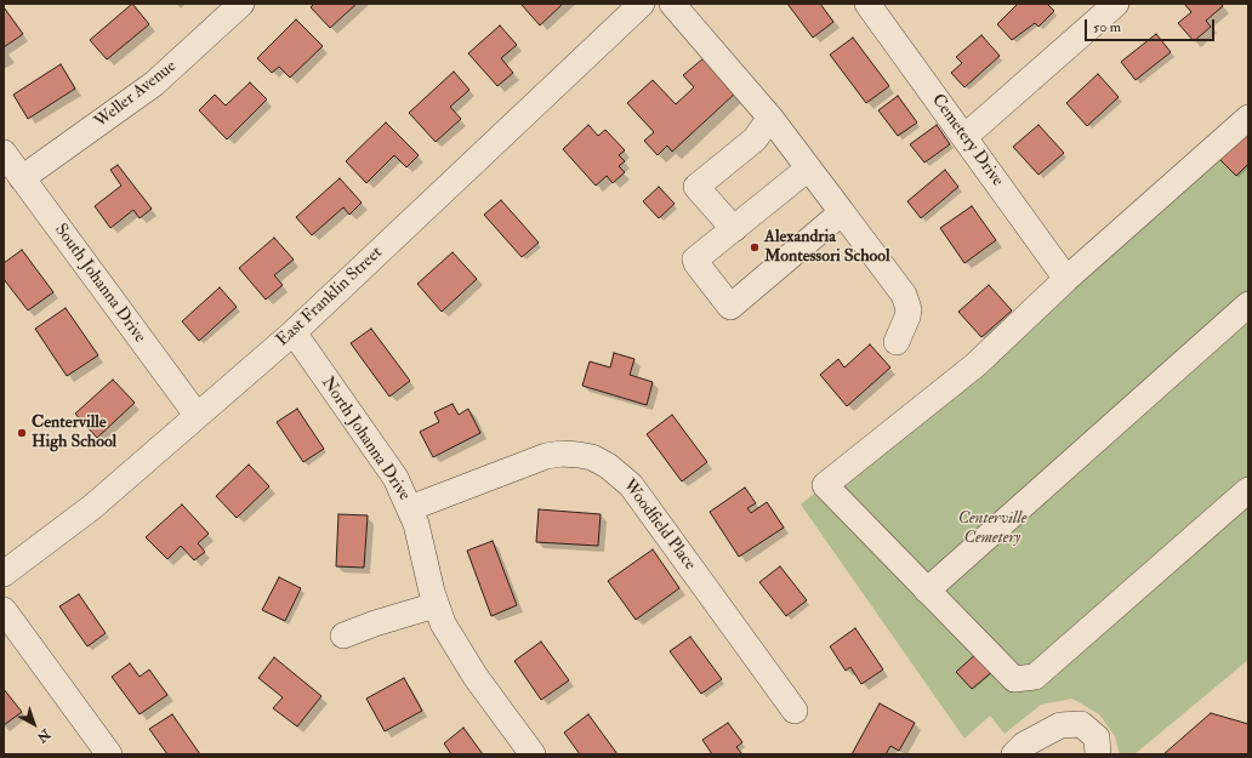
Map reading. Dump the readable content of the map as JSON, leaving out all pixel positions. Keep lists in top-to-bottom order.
{
  "streets": {
    "street": [
      "Weller Avenue",
      "Cemetery Drive",
      "South Johanna Drive",
      "East Franklin Street",
      "North Johanna Drive",
      "Woodfield Place"
    ]
  },
  "crossings": [
    ["Weller Avenue", "South Johanna Drive"],
    ["South Johanna Drive", "East Franklin Street"],
    ["East Franklin Street", "North Johanna Drive"],
    ["North Johanna Drive", "Woodfield Place"]
  ],
  "parks": ["Centerville Cemetery"],
  "places": ["Alexandria Montessori School", "Centerville High School"],
  "scale_bar": "50 m",
  "north": "bottom right"
}
